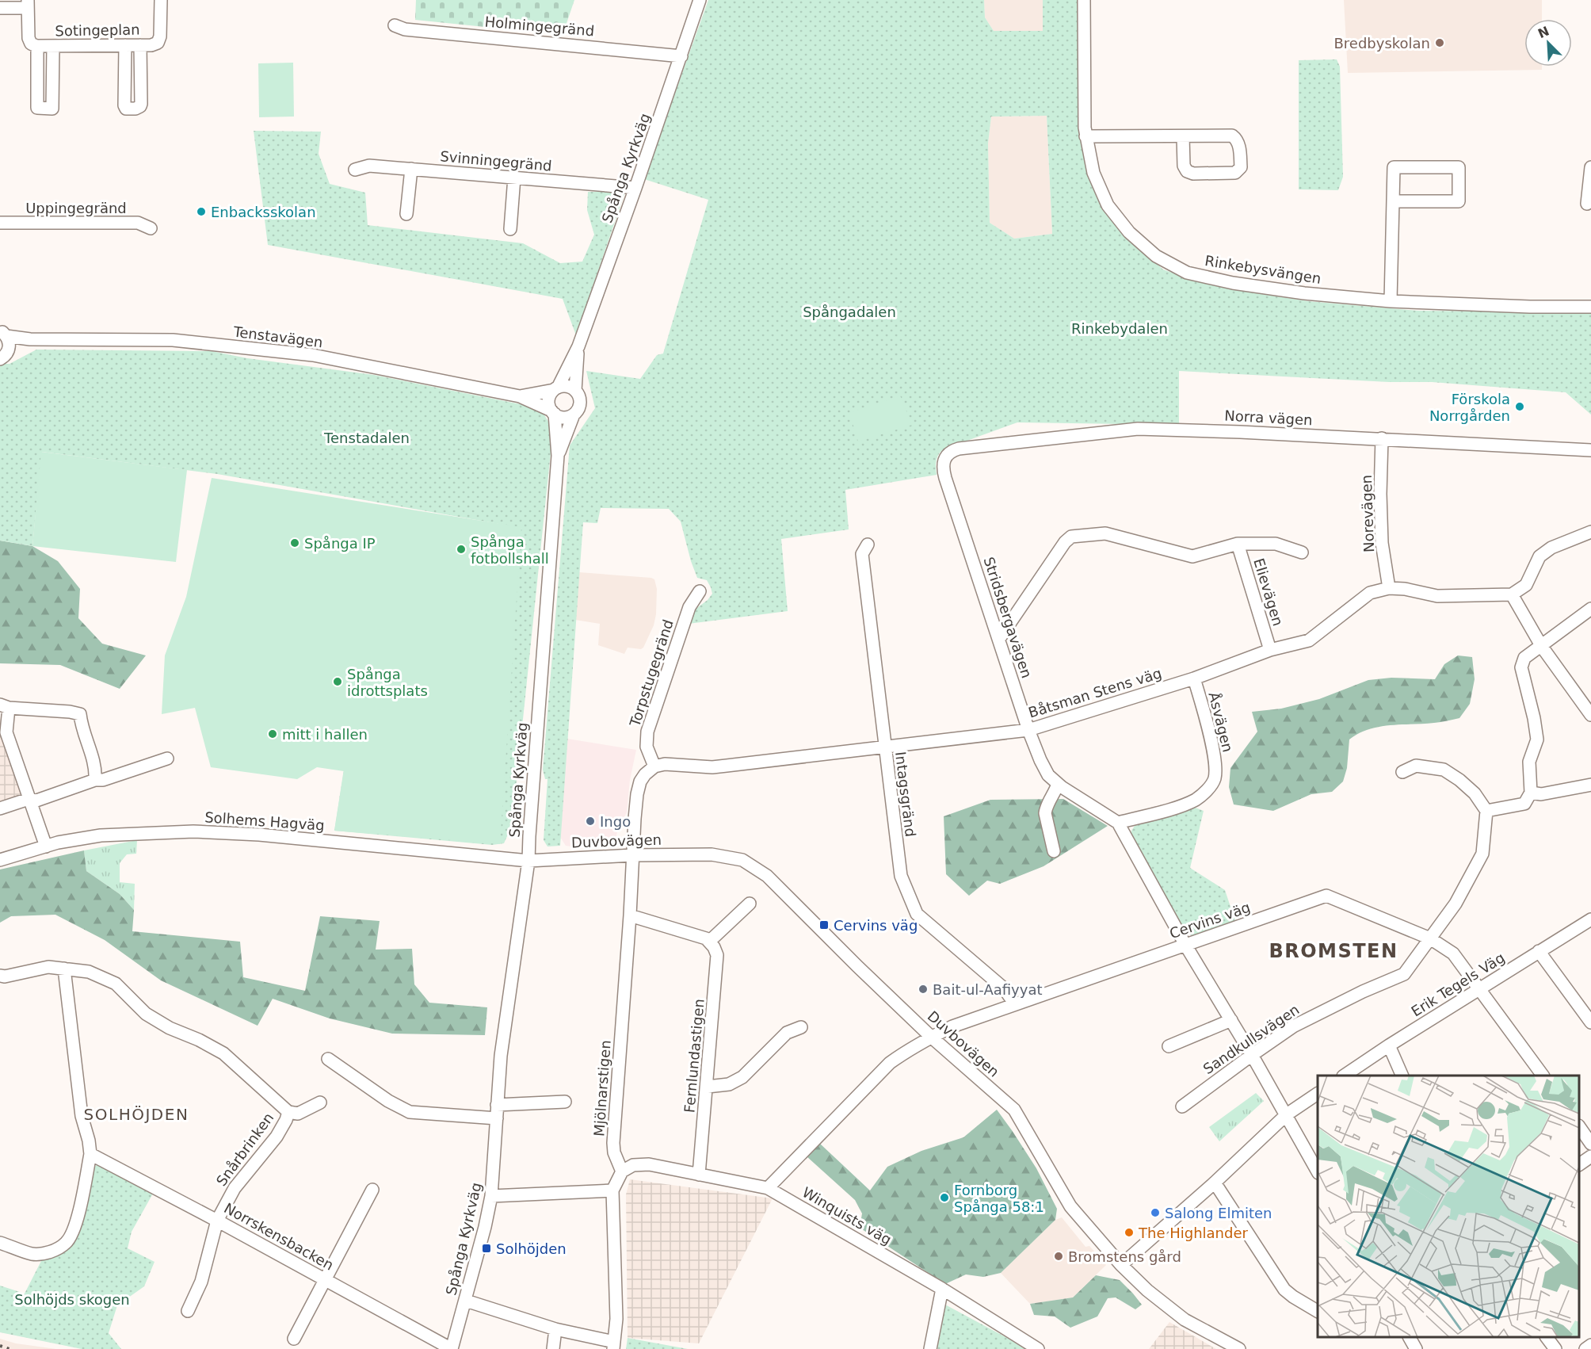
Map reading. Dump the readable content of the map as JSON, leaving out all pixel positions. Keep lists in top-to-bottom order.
{
  "streets": {
    "street": [
      "Holmingegränd",
      "Sotingeplan",
      "Svinningegränd",
      "Spånga Kyrkväg",
      "Uppingegränd",
      "Rinkebysvängen",
      "Tenstavägen",
      "Norra vägen",
      "Norevägen",
      "Elievägen",
      "Stridsbergavägen",
      "Torpstugegränd",
      "Båtsman Stens väg",
      "Åsvägen",
      "Intagsgränd",
      "Solhems Hagväg",
      "Duvbovägen",
      "Cervins väg",
      "Erik Tegels Väg",
      "Sandkullsvägen",
      "Fernlundastigen",
      "Mjölnarstigen",
      "Snårbrinken",
      "Winquists väg",
      "Norrskensbacken"
    ]
  },
  "crossings": [
    ["Holmingegränd", "Spånga Kyrkväg"],
    ["Svinningegränd", "Spånga Kyrkväg"],
    ["Spånga Kyrkväg", "Tenstavägen"],
    ["Spånga Kyrkväg", "Solhems Hagväg"],
    ["Spånga Kyrkväg", "Duvbovägen"],
    ["Spånga Kyrkväg", "Norrskensbacken"],
    ["Norra vägen", "Norevägen"],
    ["Norra vägen", "Stridsbergavägen"],
    ["Norevägen", "Båtsman Stens väg"],
    ["Elievägen", "Båtsman Stens väg"],
    ["Stridsbergavägen", "Båtsman Stens väg"],
    ["Stridsbergavägen", "Åsvägen"],
    ["Stridsbergavägen", "Cervins väg"],
    ["Stridsbergavägen", "Sandkullsvägen"],
    ["Torpstugegränd", "Båtsman Stens väg"],
    ["Båtsman Stens väg", "Åsvägen"],
    ["Båtsman Stens väg", "Intagsgränd"],
    ["Intagsgränd", "Cervins väg"],
    ["Solhems Hagväg", "Duvbovägen"],
    ["Duvbovägen", "Cervins väg"],
    ["Duvbovägen", "Mjölnarstigen"],
    ["Cervins väg", "Erik Tegels Väg"],
    ["Cervins väg", "Sandkullsvägen"],
    ["Cervins väg", "Winquists väg"],
    ["Fernlundastigen", "Winquists väg"],
    ["Mjölnarstigen", "Winquists väg"],
    ["Snårbrinken", "Norrskensbacken"]
  ],
  "districts": ["BROMSTEN", "SOLHÖJDEN"],
  "parks": [
    "Spångadalen",
    "Rinkebydalen",
    "Tenstadalen",
    "Solhöjds skogen"
  ],
  "places": {
    "other": [
      "Bredbyskolan",
      "Enbacksskolan",
      "Förskola Norrgården",
      "Spånga IP",
      "Spånga fotbollshall",
      "Spånga idrottsplats",
      "mitt i hallen",
      "Ingo",
      "Bait-ul-Aafiyyat",
      "Fornborg Spånga 58:1",
      "Salong Elmiten",
      "The Highlander",
      "Bromstens gård"
    ],
    "transit": ["Cervins väg", "Solhöjden"]
  },
  "north": "top left"
}
